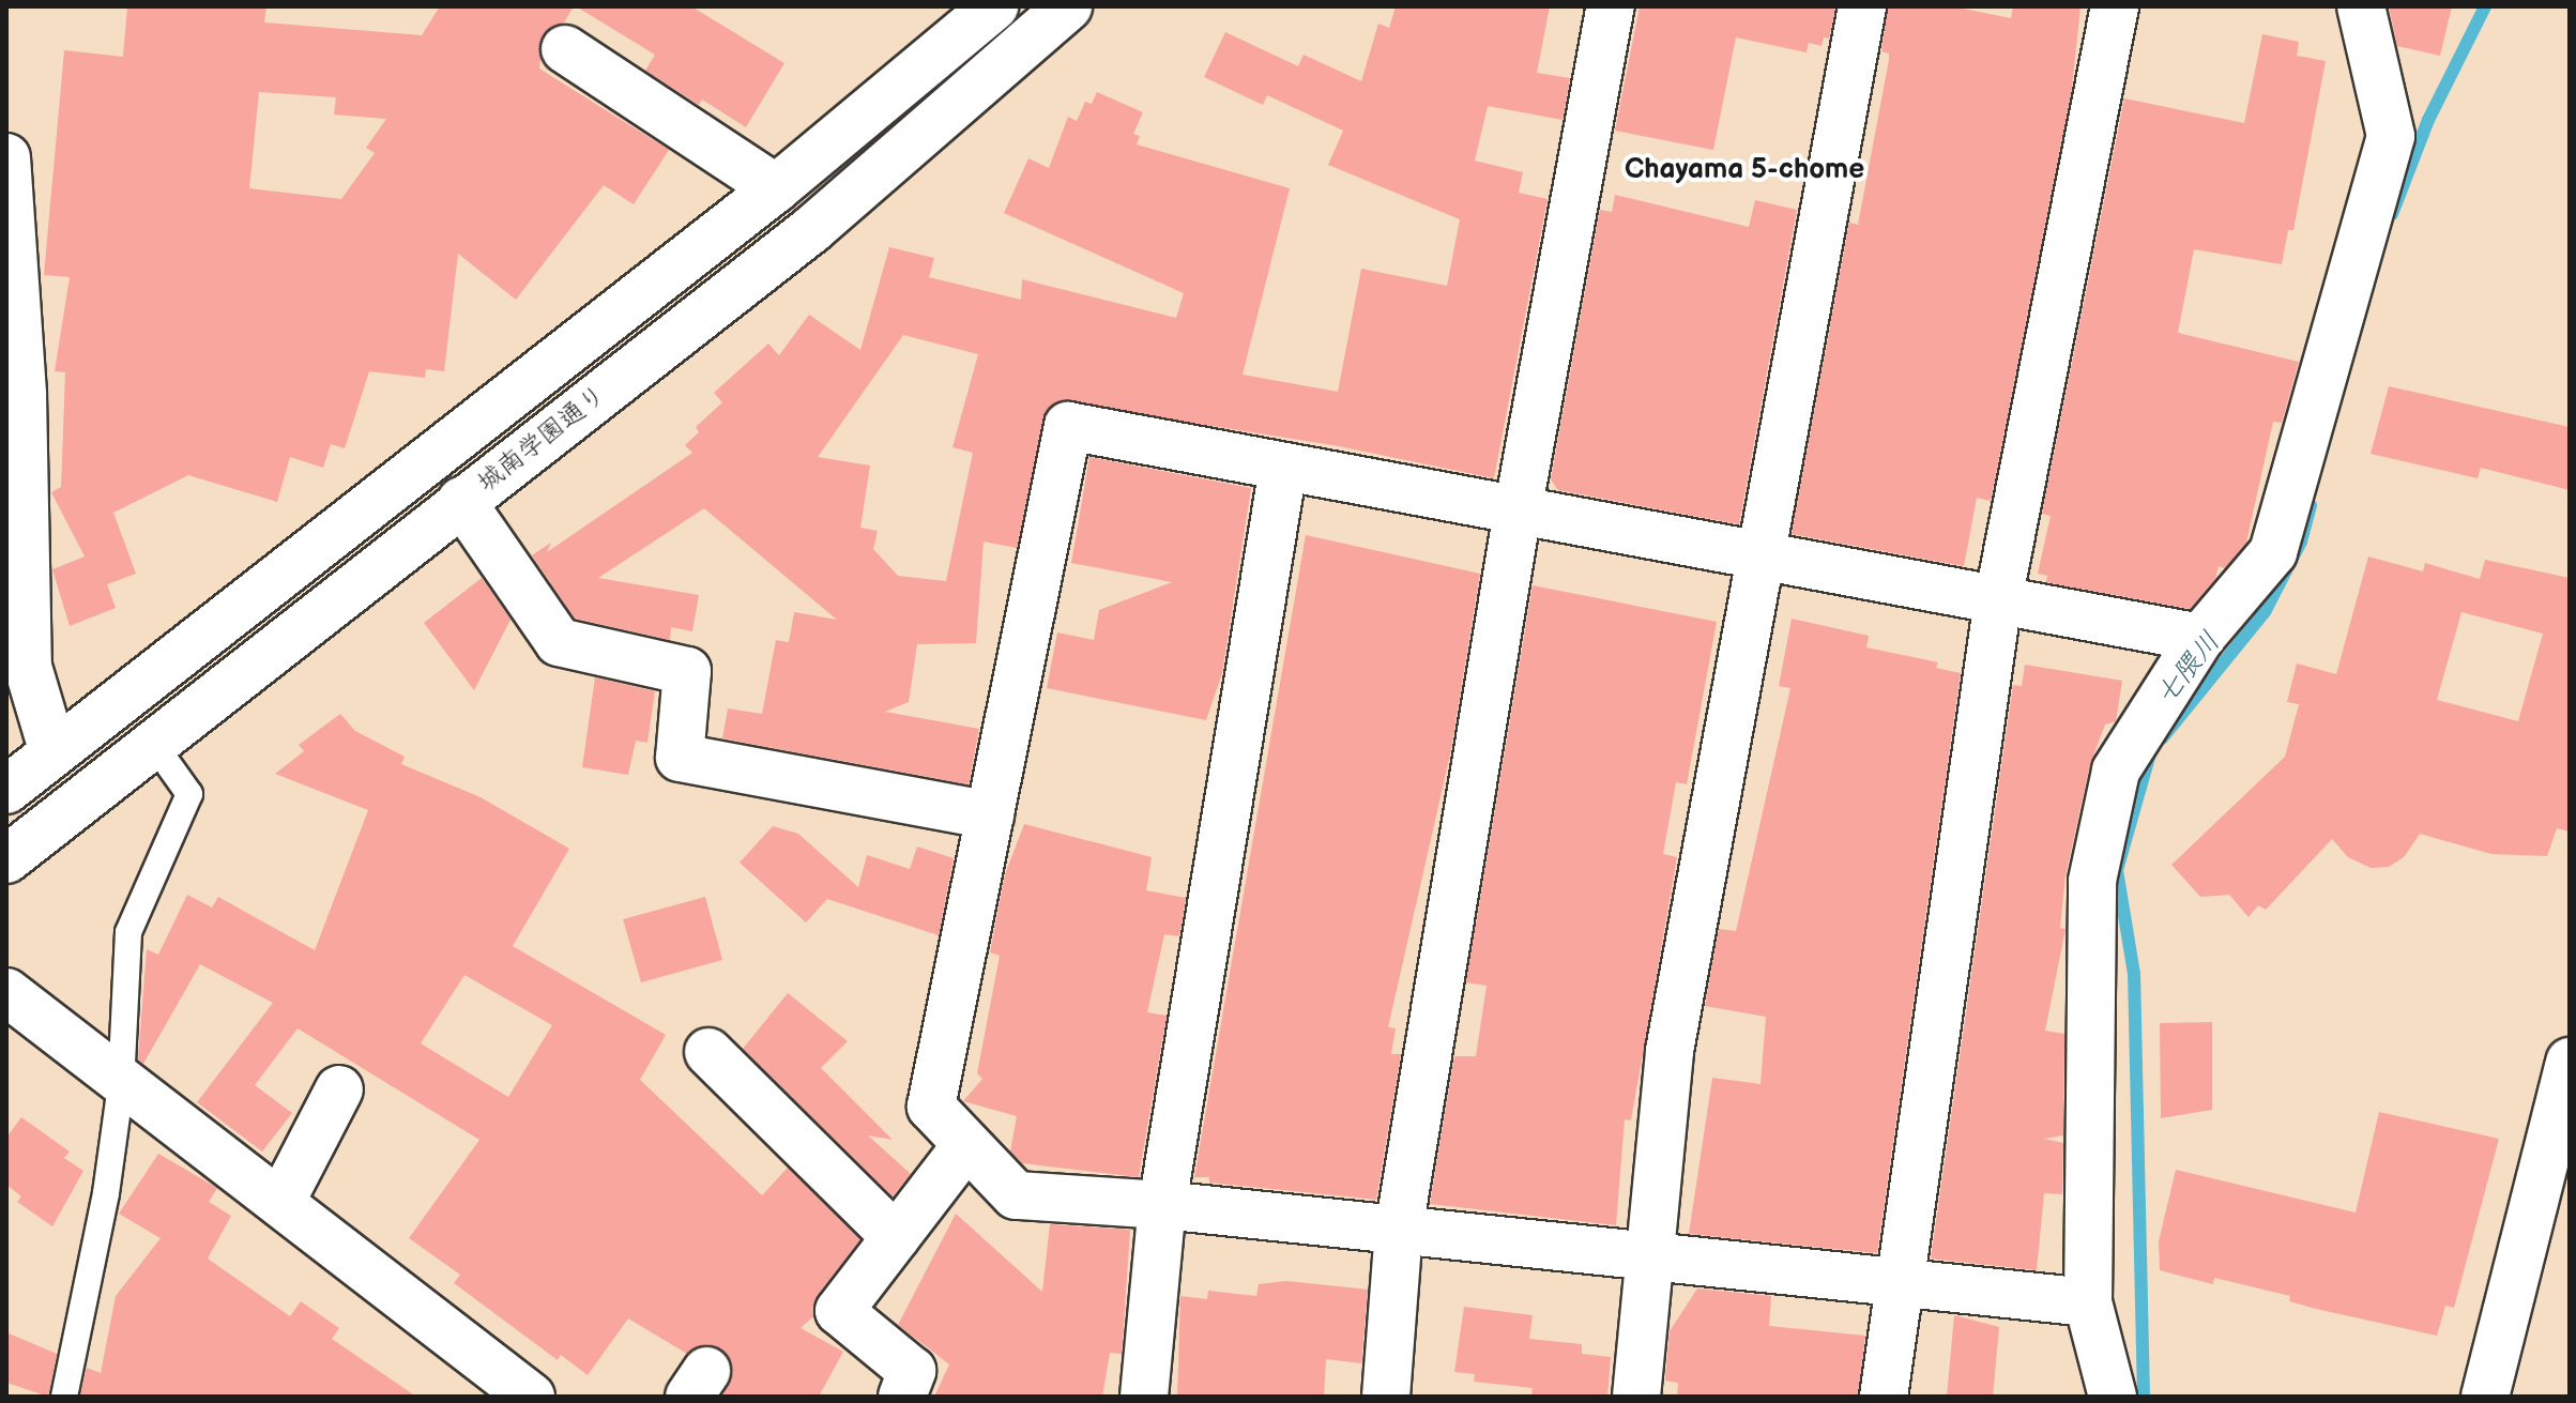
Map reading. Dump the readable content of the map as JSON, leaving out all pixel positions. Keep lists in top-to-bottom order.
{
  "streets": {
    "street": ["城南学園通り"]
  },
  "districts": ["Chayama 5-chome"],
  "water": ["七隈川"]
}
